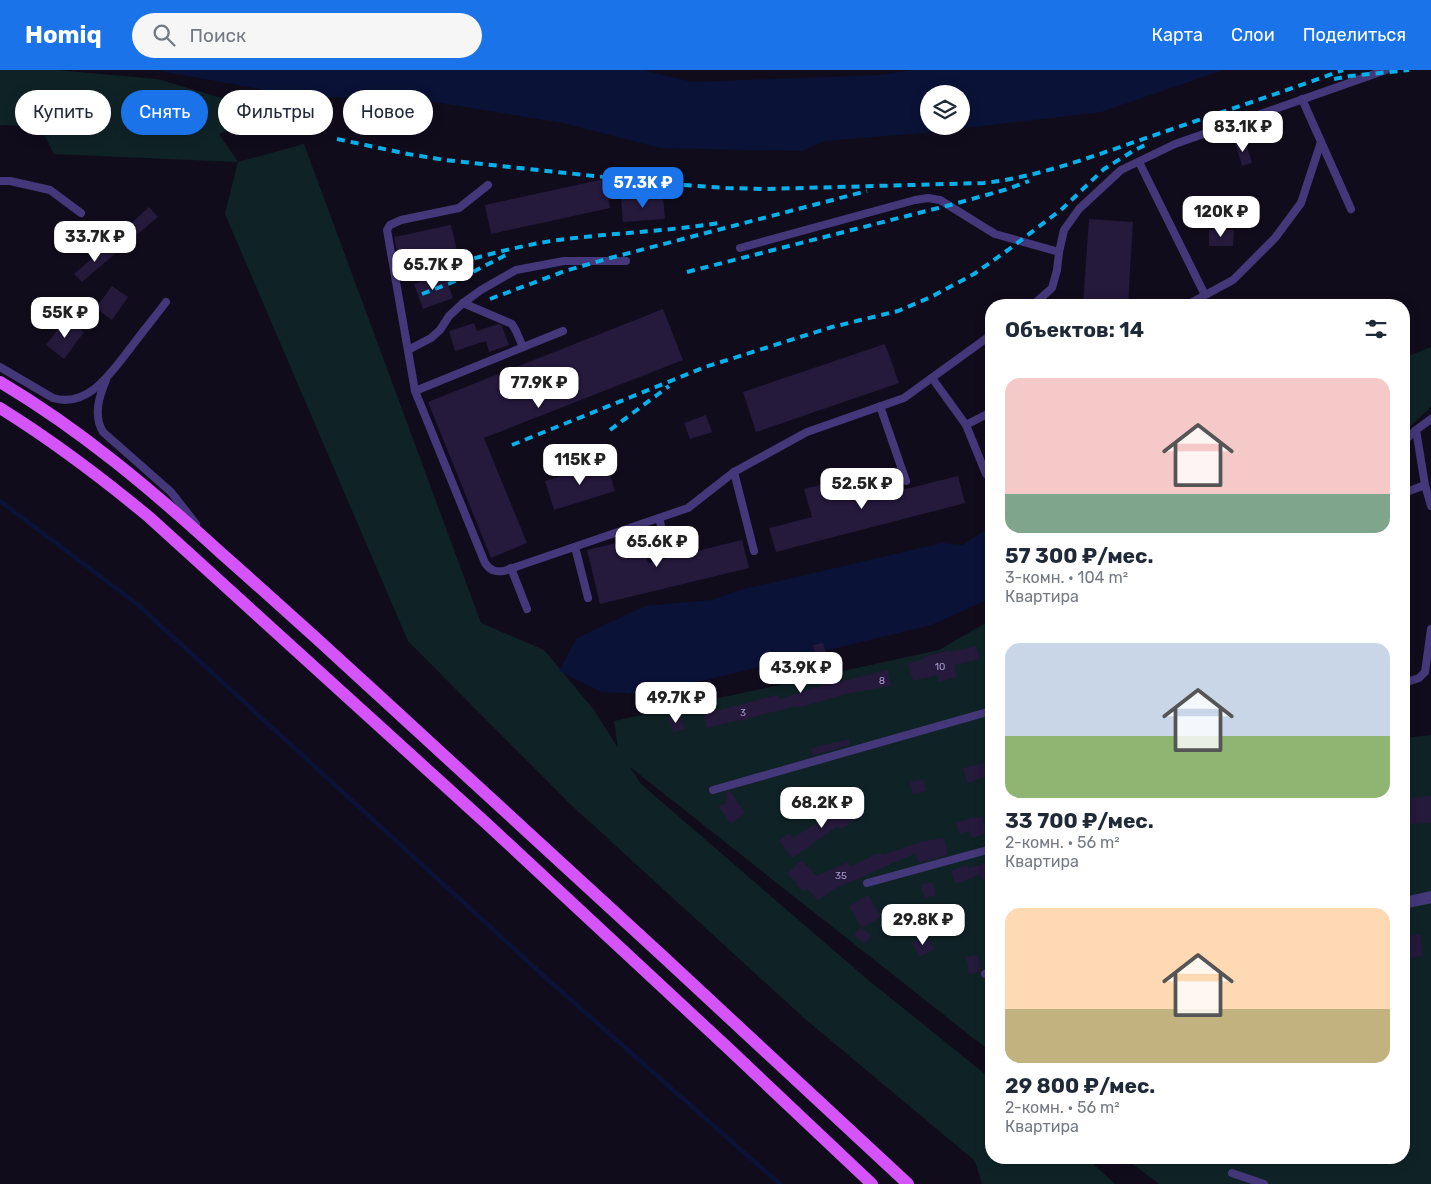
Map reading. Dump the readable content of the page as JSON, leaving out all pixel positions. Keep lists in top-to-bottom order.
{
  "house_numbers": [
    "10",
    "8",
    "3",
    "35"
  ],
  "page": {
    "header": "Homiq",
    "search": "Поиск",
    "nav": ["Карта", "Слои", "Поделиться"],
    "chip": [
      "Купить",
      "Снять",
      "Фильтры",
      "Новое"
    ],
    "price": [
      "83.1K ₽",
      "57.3K ₽",
      "120K ₽",
      "33.7K ₽",
      "65.7K ₽",
      "55K ₽",
      "77.9K ₽",
      "115K ₽",
      "52.5K ₽",
      "65.6K ₽",
      "43.9K ₽",
      "49.7K ₽",
      "68.2K ₽",
      "29.8K ₽"
    ],
    "heading": "Объектов: 14",
    "list": [
      {
        "name": "57 300 ₽/мес.",
        "note": "3-комн. · 104 m² · Квартира"
      },
      {
        "name": "33 700 ₽/мес.",
        "note": "2-комн. · 56 m² · Квартира"
      },
      {
        "name": "29 800 ₽/мес.",
        "note": "2-комн. · 56 m² · Квартира"
      }
    ]
  }
}
